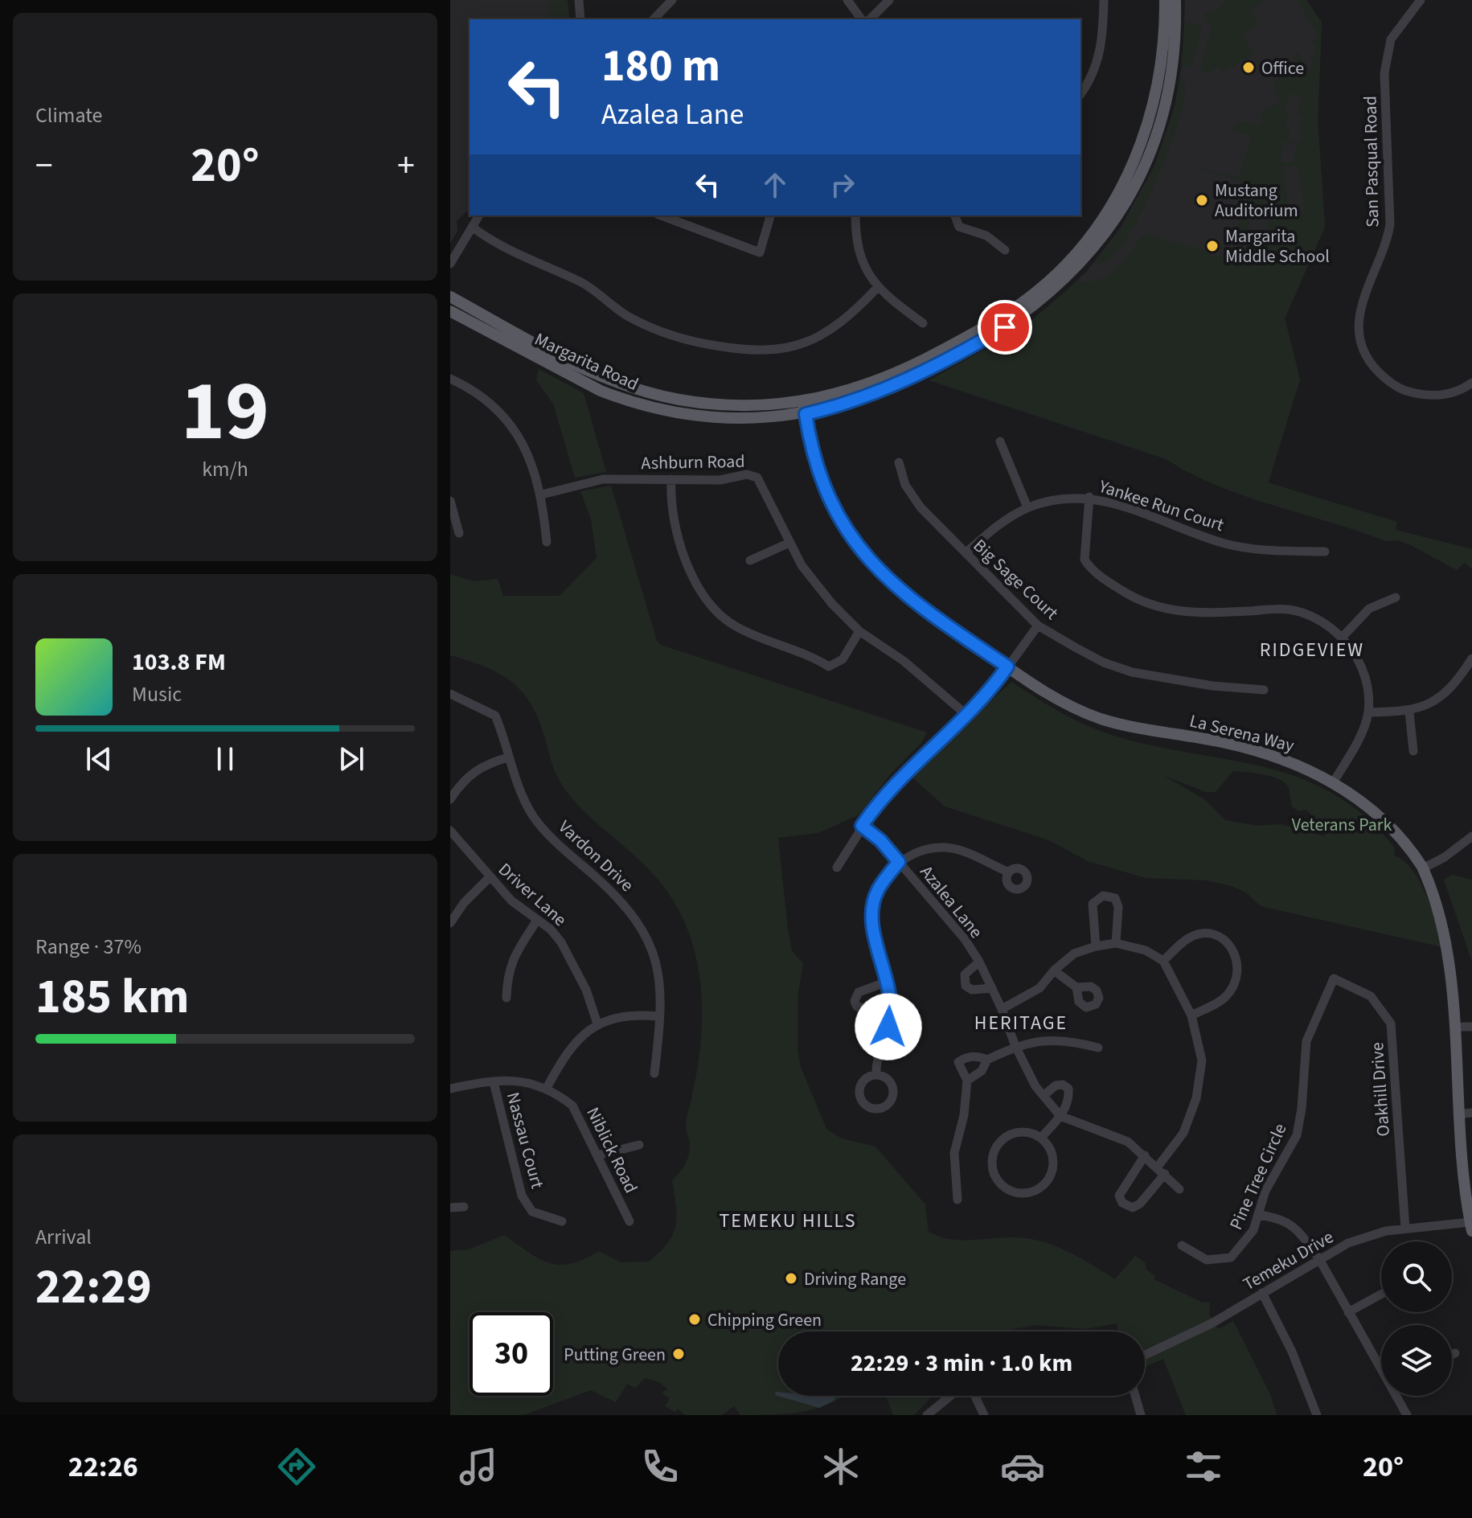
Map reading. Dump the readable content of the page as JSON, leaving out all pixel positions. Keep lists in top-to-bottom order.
{
  "streets": {
    "main road": ["Margarita Road", "La Serena Way"],
    "street": [
      "San Pasqual Road",
      "Ashburn Road",
      "Yankee Run Court",
      "Big Sage Court",
      "Vardon Drive",
      "Driver Lane",
      "Azalea Lane",
      "Oakhill Drive",
      "Nassau Court",
      "Niblick Road",
      "Pine Tree Circle",
      "Temeku Drive"
    ]
  },
  "crossings": [
    ["Margarita Road", "La Serena Way"],
    ["Yankee Run Court", "Big Sage Court"],
    ["La Serena Way", "Temeku Drive"],
    ["Oakhill Drive", "Pine Tree Circle"],
    ["Oakhill Drive", "Temeku Drive"],
    ["Nassau Court", "Niblick Road"]
  ],
  "districts": ["RIDGEVIEW", "HERITAGE", "TEMEKU HILLS"],
  "parks": ["Veterans Park"],
  "places": [
    "Office",
    "Mustang Auditorium",
    "Margarita Middle School",
    "Driving Range",
    "Chipping Green",
    "Putting Green"
  ],
  "page": {
    "tile": [
      "Climate",
      ["19", "km/h"],
      ["Range · 37%", "185 km"],
      ["Arrival", "22:29"]
    ],
    "turn": ["180 m", "Azalea Lane"],
    "heat": ["−", "20°", "+"],
    "song": ["103.8 FM", "Music"],
    "limit": "30",
    "trip": "22:29 · 3 min · 1.0 km",
    "tabs": ["22:26", "20°"]
  }
}
